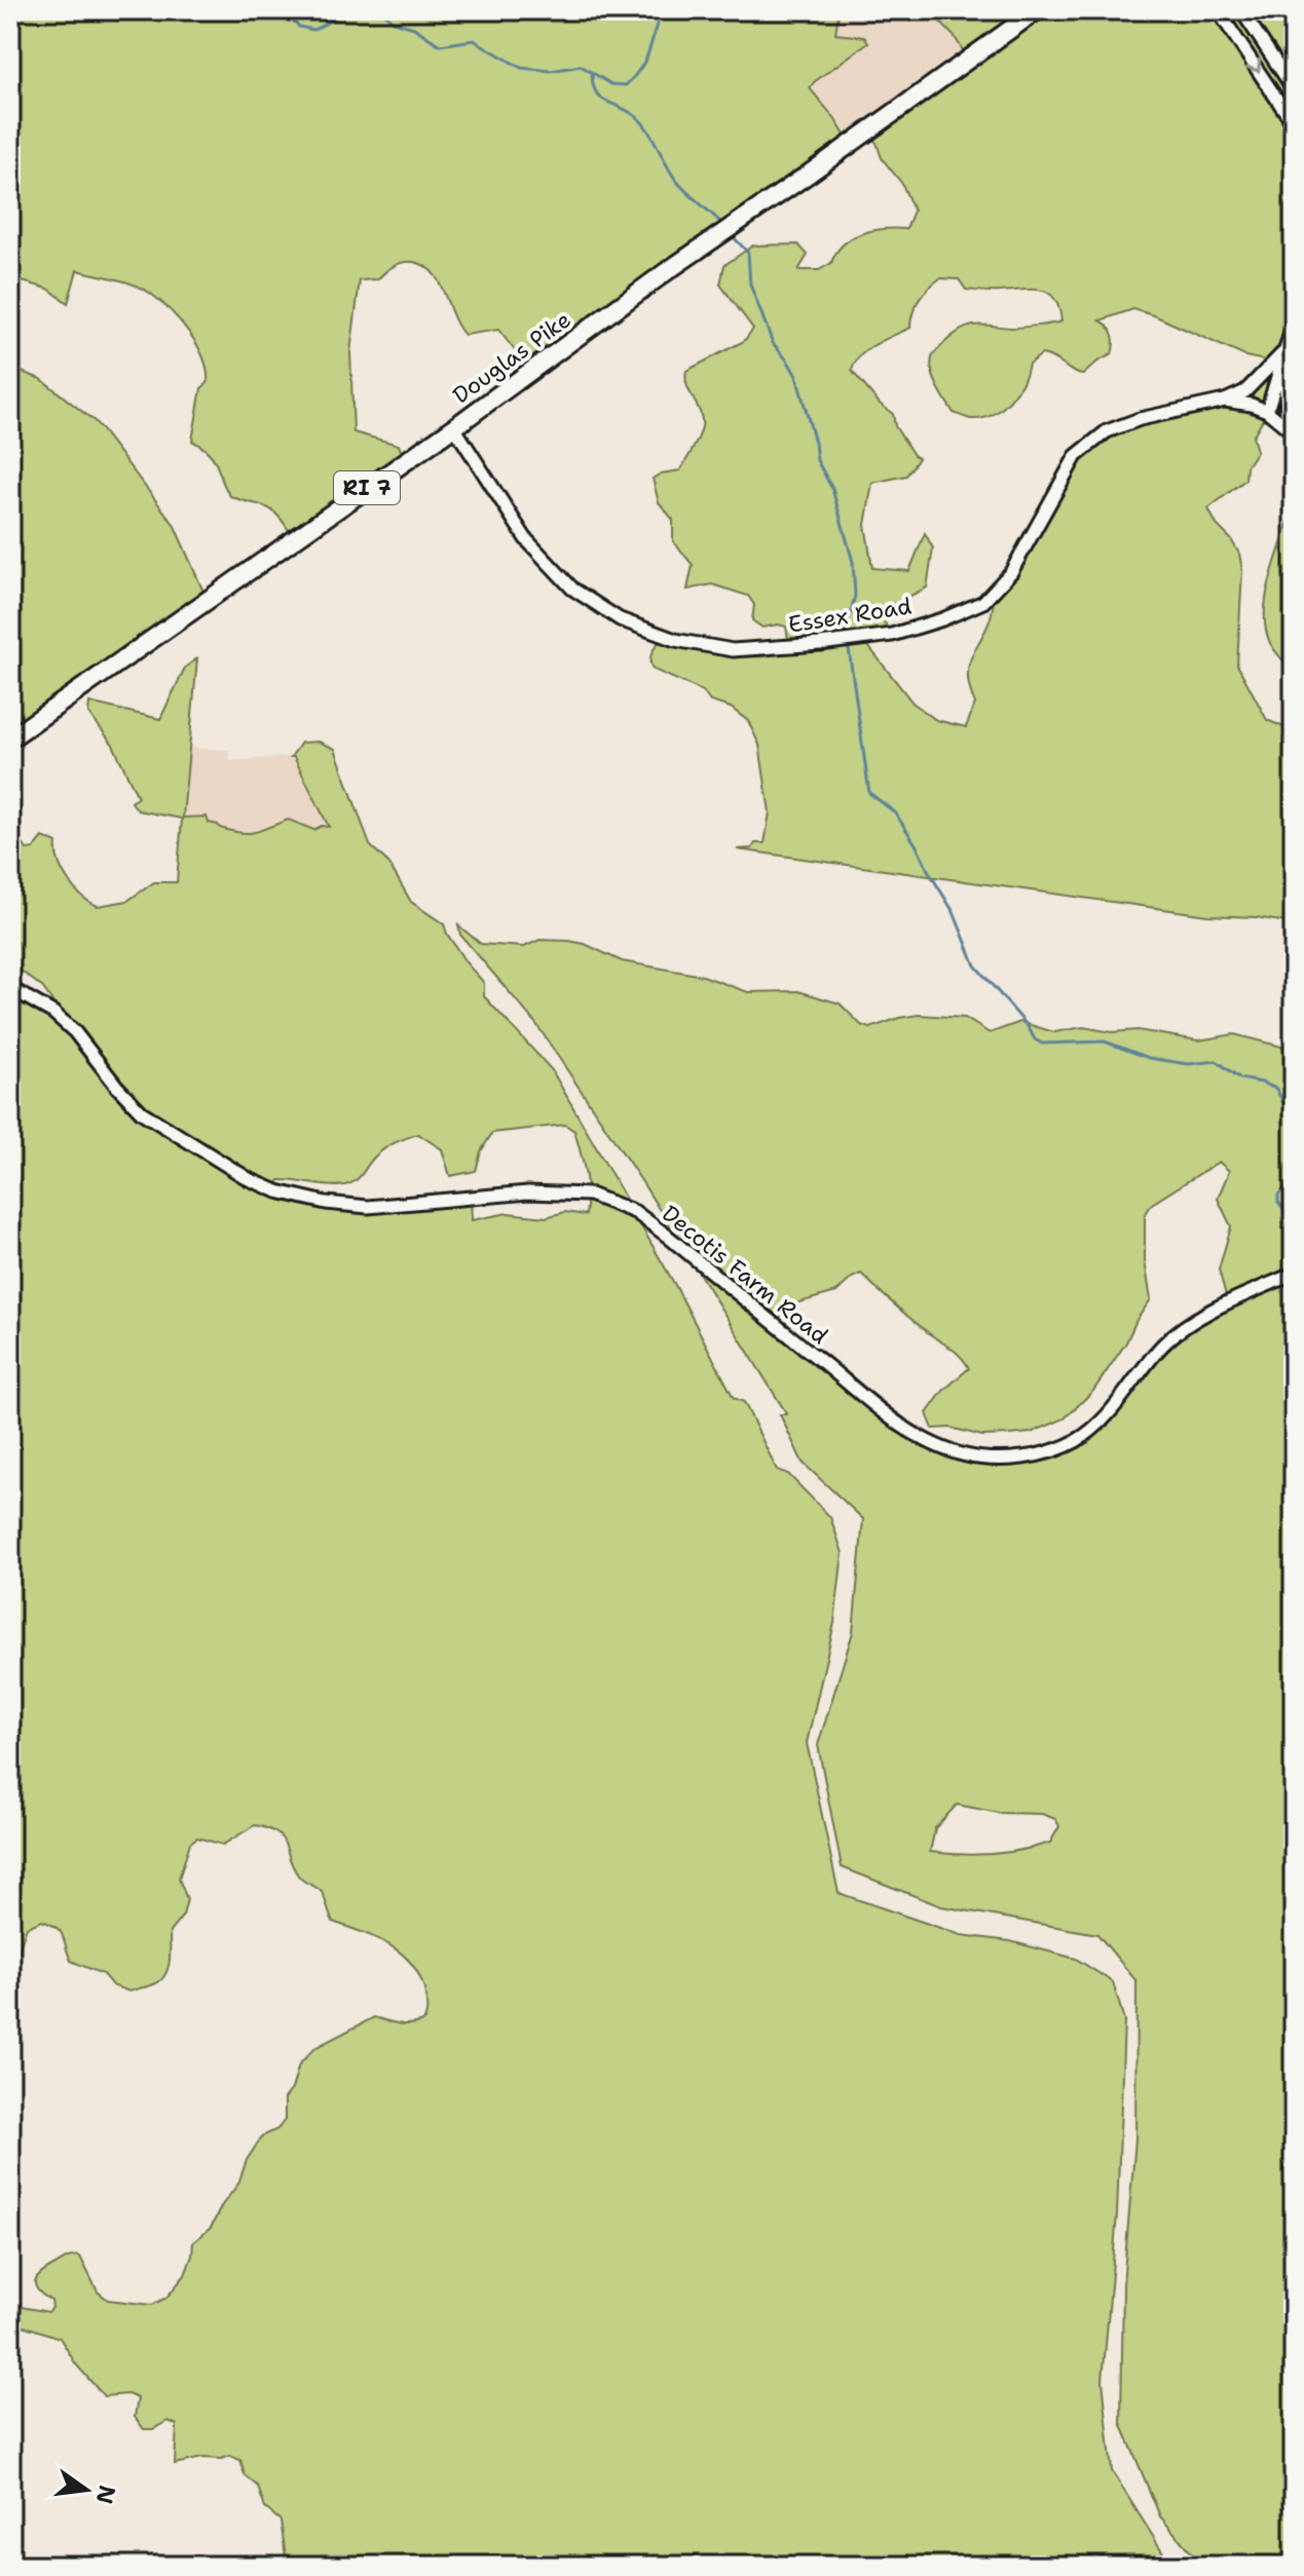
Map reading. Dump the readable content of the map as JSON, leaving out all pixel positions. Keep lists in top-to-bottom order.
{
  "streets": {
    "main road": ["Douglas Pike", "RI 7"],
    "street": ["Essex Road", "Decotis Farm Road"]
  },
  "crossings": [
    ["Douglas Pike", "Essex Road"]
  ],
  "north": "right"
}
